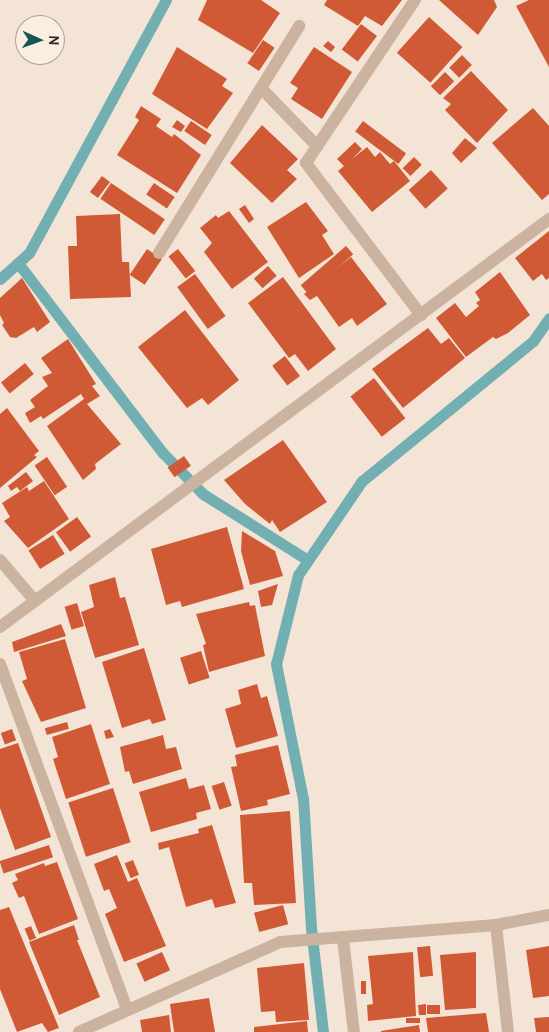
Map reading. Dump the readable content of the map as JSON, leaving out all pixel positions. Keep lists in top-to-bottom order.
{
  "north": "right"
}
